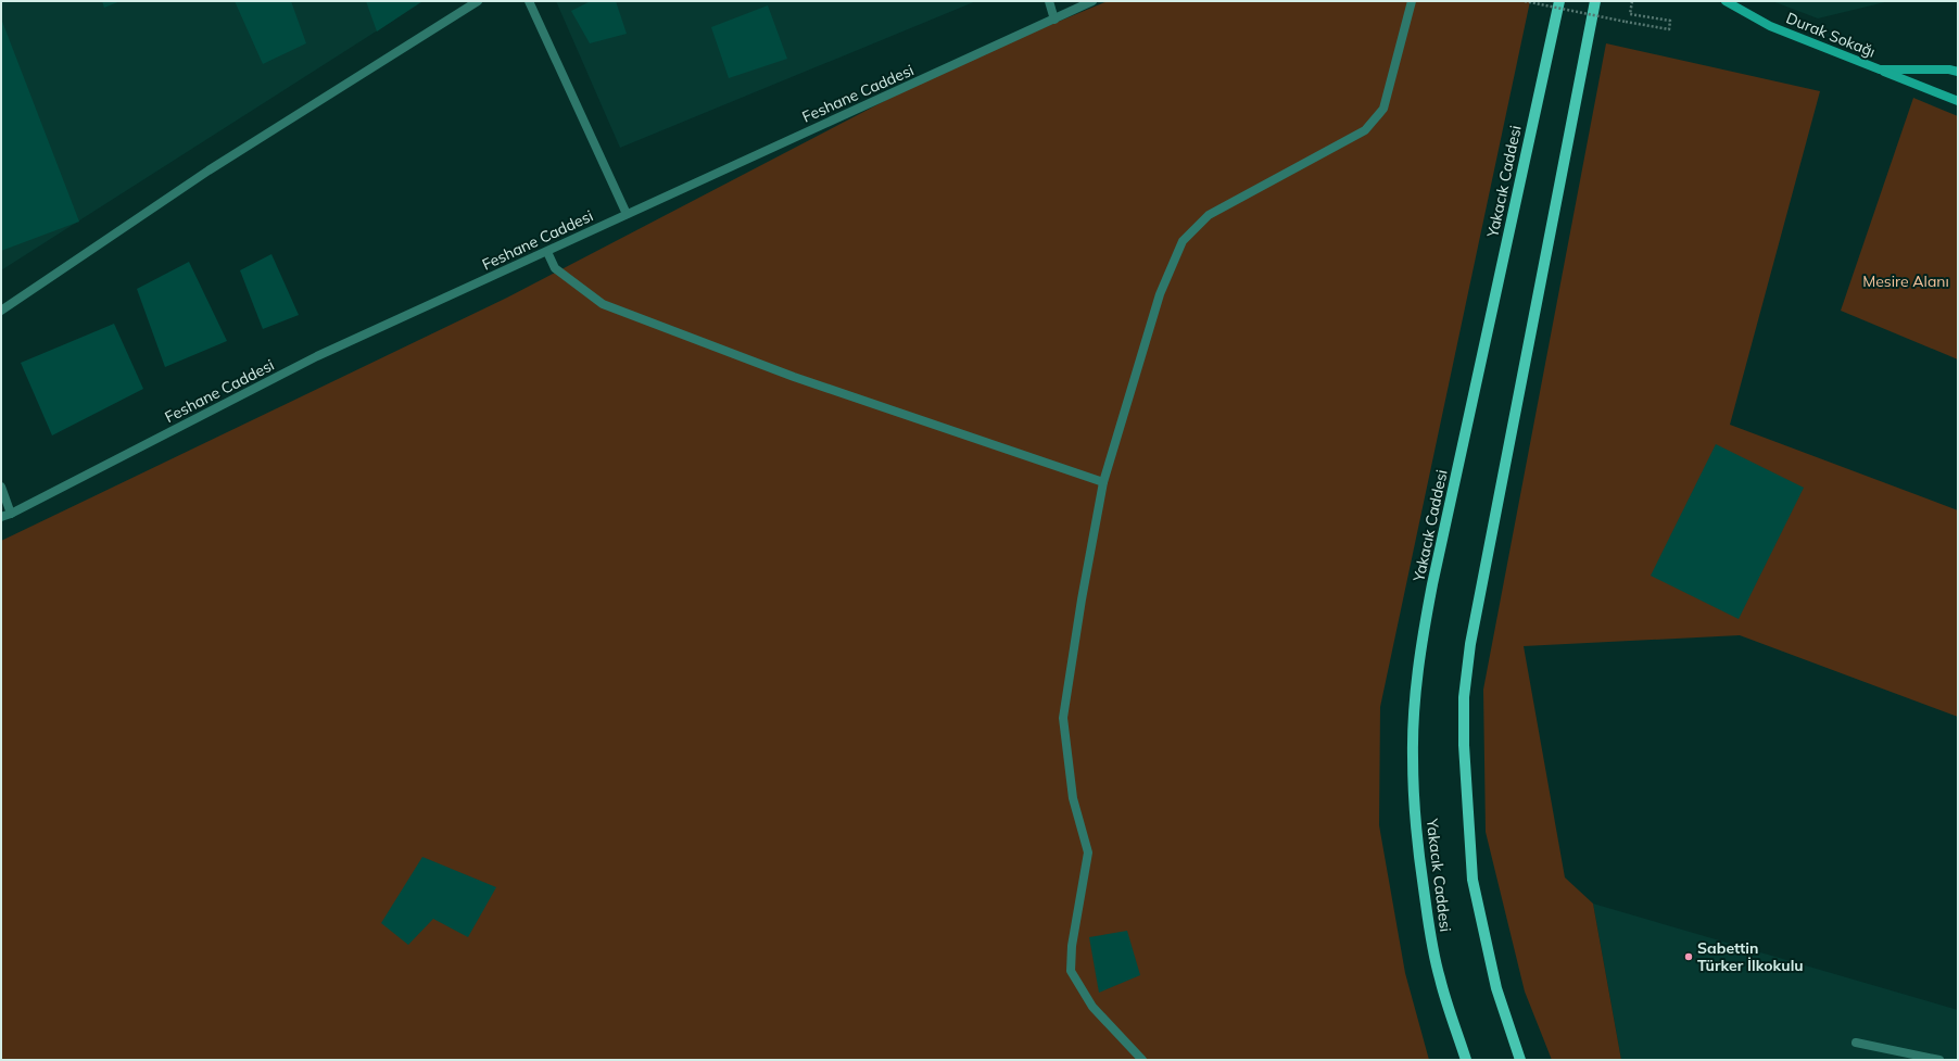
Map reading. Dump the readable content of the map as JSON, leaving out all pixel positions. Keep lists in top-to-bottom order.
{
  "streets": {
    "main road": ["Durak Sokağı", "Yakacık Caddesi"],
    "street": ["Feshane Caddesi"]
  },
  "parks": ["Mesire Alanı"],
  "places": ["Sabettin Türker İlkokulu"]
}
